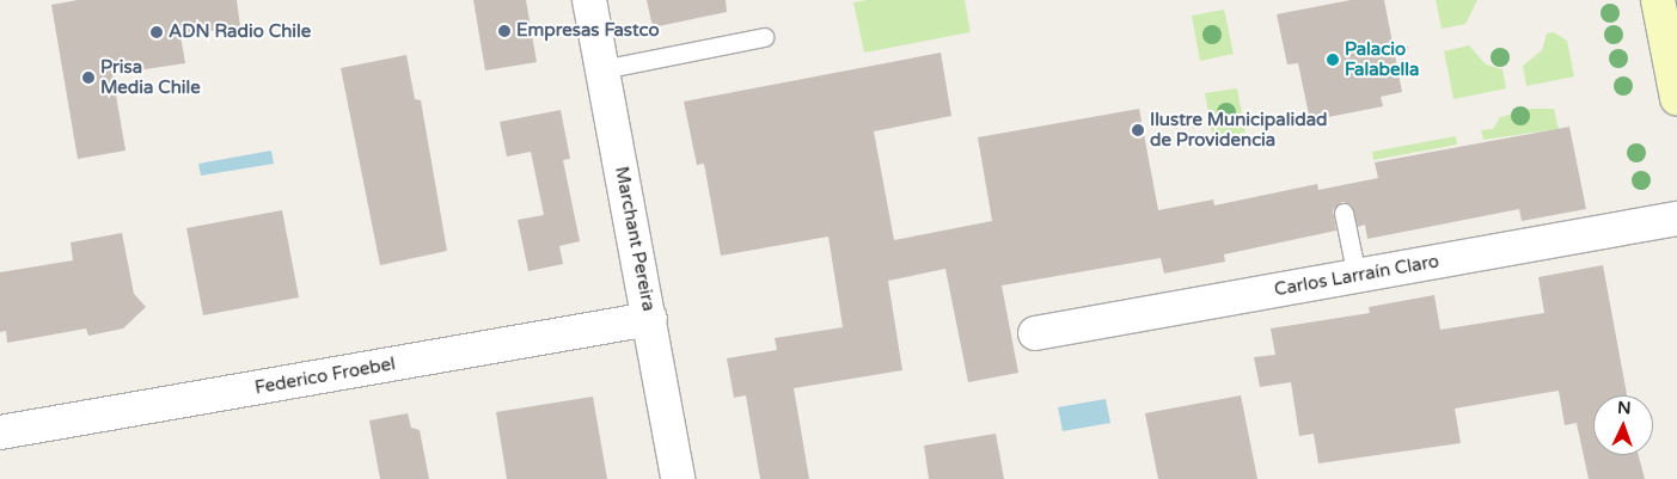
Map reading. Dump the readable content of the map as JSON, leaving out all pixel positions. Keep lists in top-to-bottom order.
{
  "streets": {
    "street": ["Marchant Pereira", "Carlos Larraín Claro", "Federico Froebel"]
  },
  "crossings": [
    ["Marchant Pereira", "Federico Froebel"]
  ],
  "places": [
    "Empresas Fastco",
    "ADN Radio Chile",
    "Palacio Falabella",
    "Prisa Media Chile",
    "Ilustre Municipalidad de Providencia"
  ],
  "north": "top"
}
